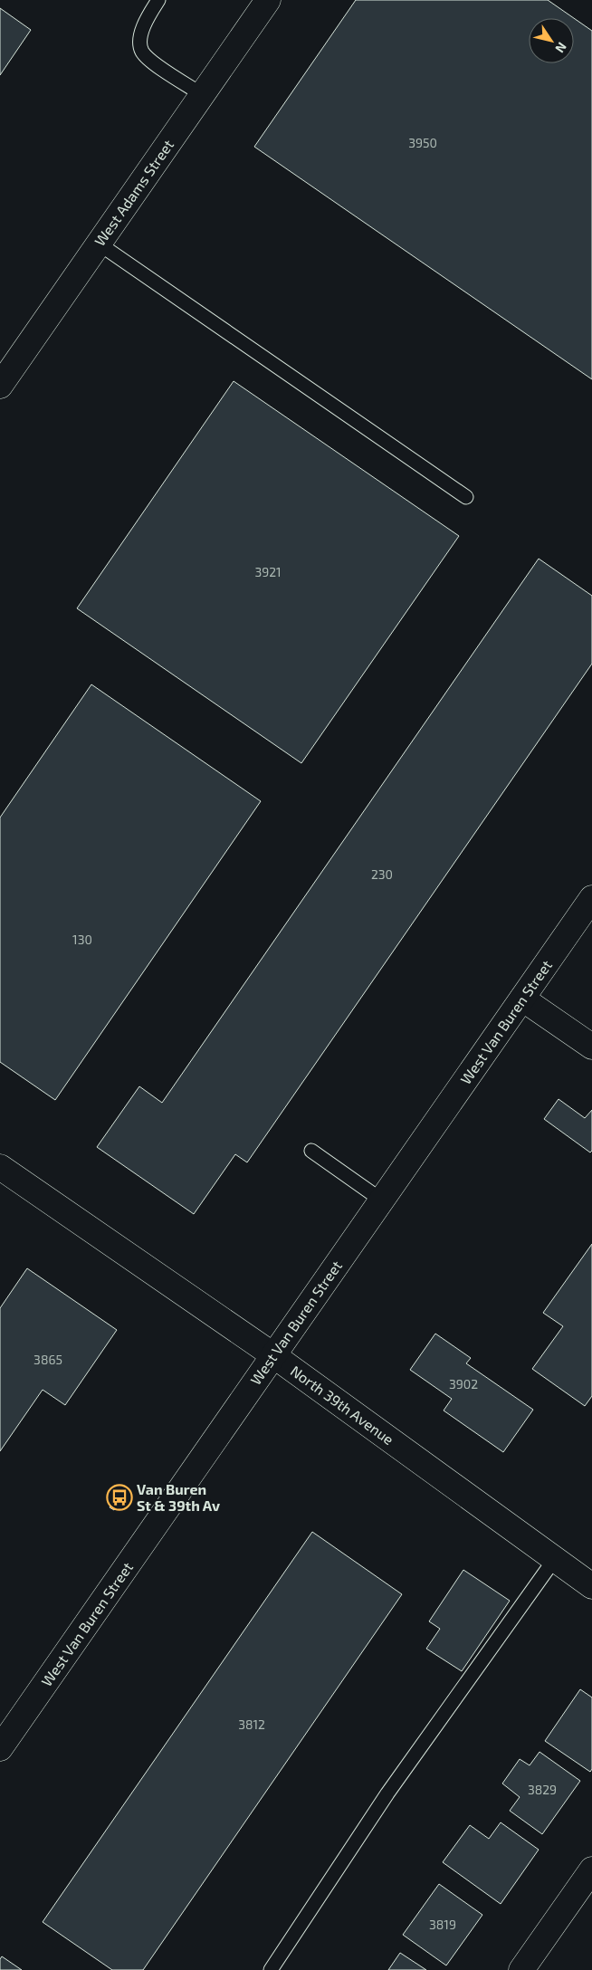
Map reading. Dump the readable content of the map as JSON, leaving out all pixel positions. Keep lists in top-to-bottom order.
{
  "streets": {
    "street": ["West Adams Street", "West Van Buren Street", "North 39th Avenue"]
  },
  "crossings": [
    ["West Van Buren Street", "North 39th Avenue"]
  ],
  "places": {
    "bus stop": ["Van Buren St & 39th Av"]
  },
  "house_numbers": [
    "3950",
    "3921",
    "230",
    "130",
    "3865",
    "3902",
    "3812",
    "3829",
    "3819"
  ],
  "north": "bottom right"
}
